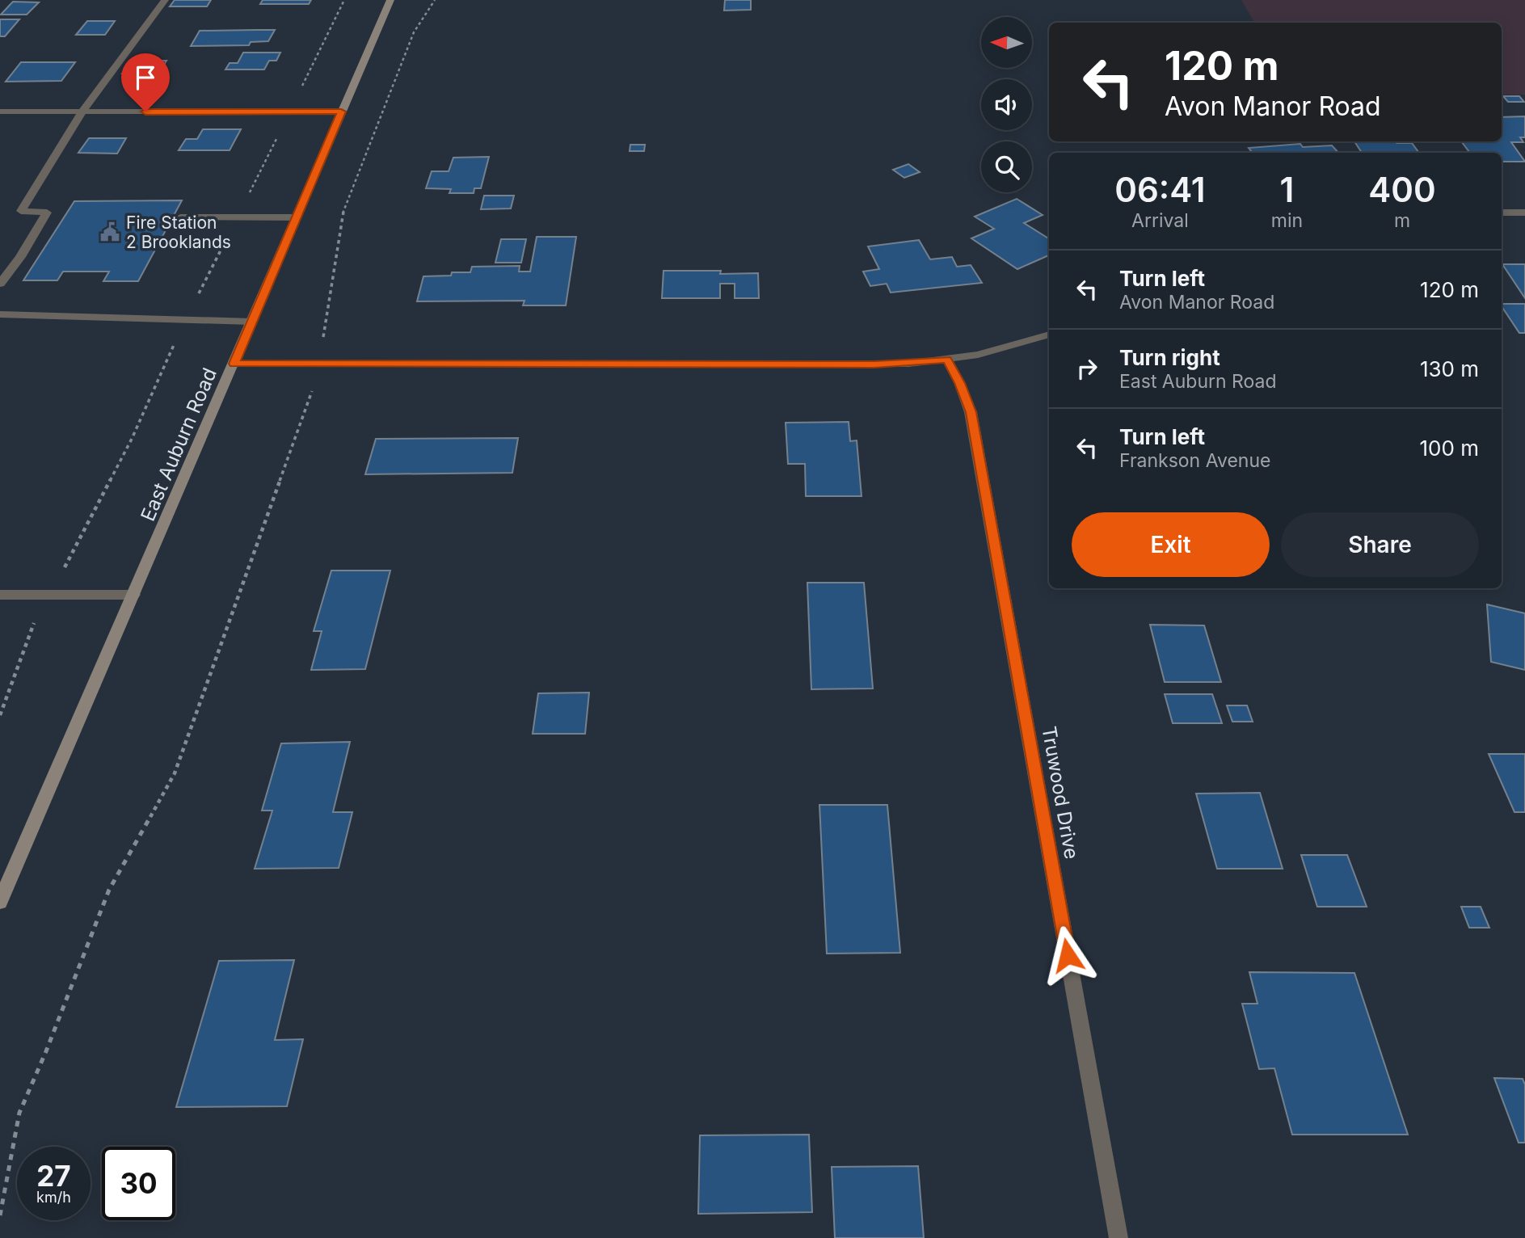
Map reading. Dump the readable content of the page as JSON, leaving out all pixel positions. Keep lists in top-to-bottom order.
{
  "streets": {
    "main road": ["East Auburn Road"],
    "street": ["Truwood Drive"]
  },
  "places": {
    "public building": ["Fire Station 2 Brooklands"]
  },
  "north": "left",
  "page": {
    "turn": ["120 m", "Avon Manor Road"],
    "eta": [
      "06:41",
      "Arrival",
      "1",
      "min",
      "400",
      "m"
    ],
    "list": [
      {
        "name": "Turn left",
        "note": "Avon Manor Road",
        "value": "120 m"
      },
      {
        "name": "Turn right",
        "note": "East Auburn Road",
        "value": "130 m"
      },
      {
        "name": "Turn left",
        "note": "Frankson Avenue",
        "value": "100 m"
      }
    ],
    "buttons": ["Exit", "Share"],
    "speed": "27 km/h",
    "limit": "30"
  }
}
